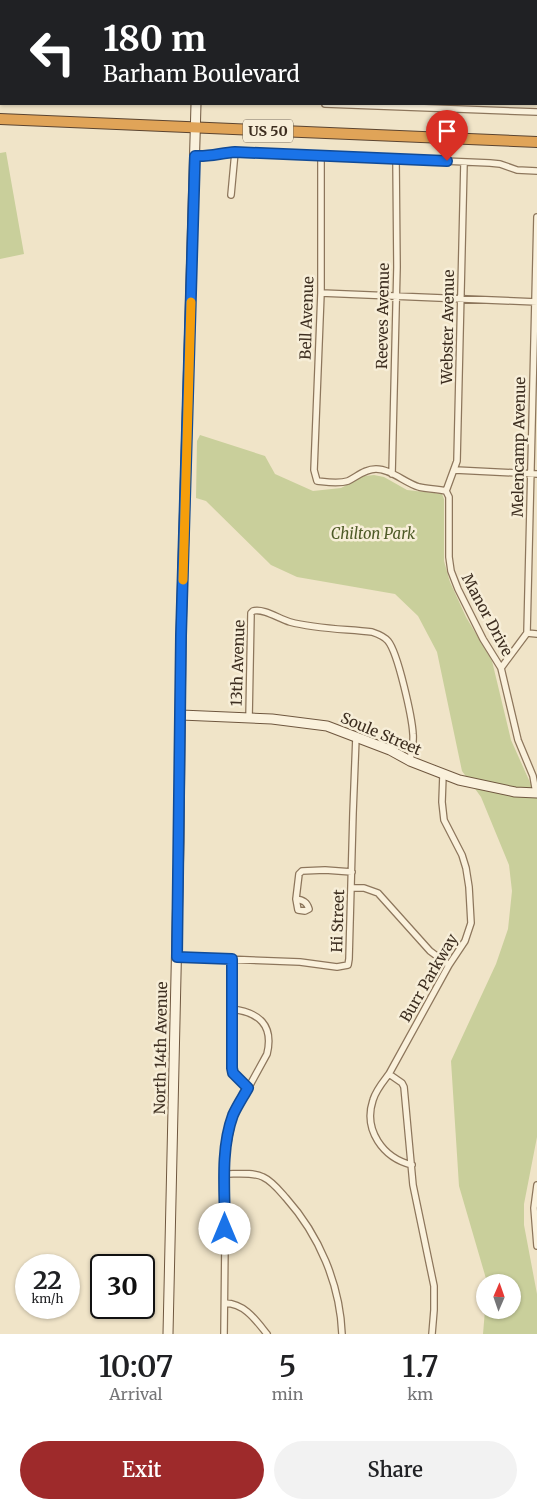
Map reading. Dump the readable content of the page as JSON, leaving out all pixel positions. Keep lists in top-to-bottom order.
{
  "streets": {
    "highway": ["US 50"],
    "main road": ["Soule Street", "North 14th Avenue"],
    "street": [
      "Reeves Avenue",
      "Bell Avenue",
      "Webster Avenue",
      "Melencamp Avenue",
      "Manor Drive",
      "13th Avenue",
      "Hi Street",
      "Burr Parkway"
    ]
  },
  "crossings": [
    ["US 50", "North 14th Avenue"],
    ["Reeves Avenue", "Bell Avenue"],
    ["Webster Avenue", "Manor Drive"],
    ["Manor Drive", "Soule Street"],
    ["13th Avenue", "Soule Street"],
    ["Soule Street", "Hi Street"],
    ["Soule Street", "Burr Parkway"],
    ["Soule Street", "North 14th Avenue"],
    ["Hi Street", "North 14th Avenue"]
  ],
  "parks": ["Chilton Park"],
  "north": "top",
  "page": {
    "turn": ["180 m", "Barham Boulevard"],
    "speed": "22 km/h",
    "limit": "30",
    "eta": [
      "10:07",
      "Arrival",
      "5",
      "min",
      "1.7",
      "km"
    ],
    "buttons": ["Exit", "Share"]
  }
}
